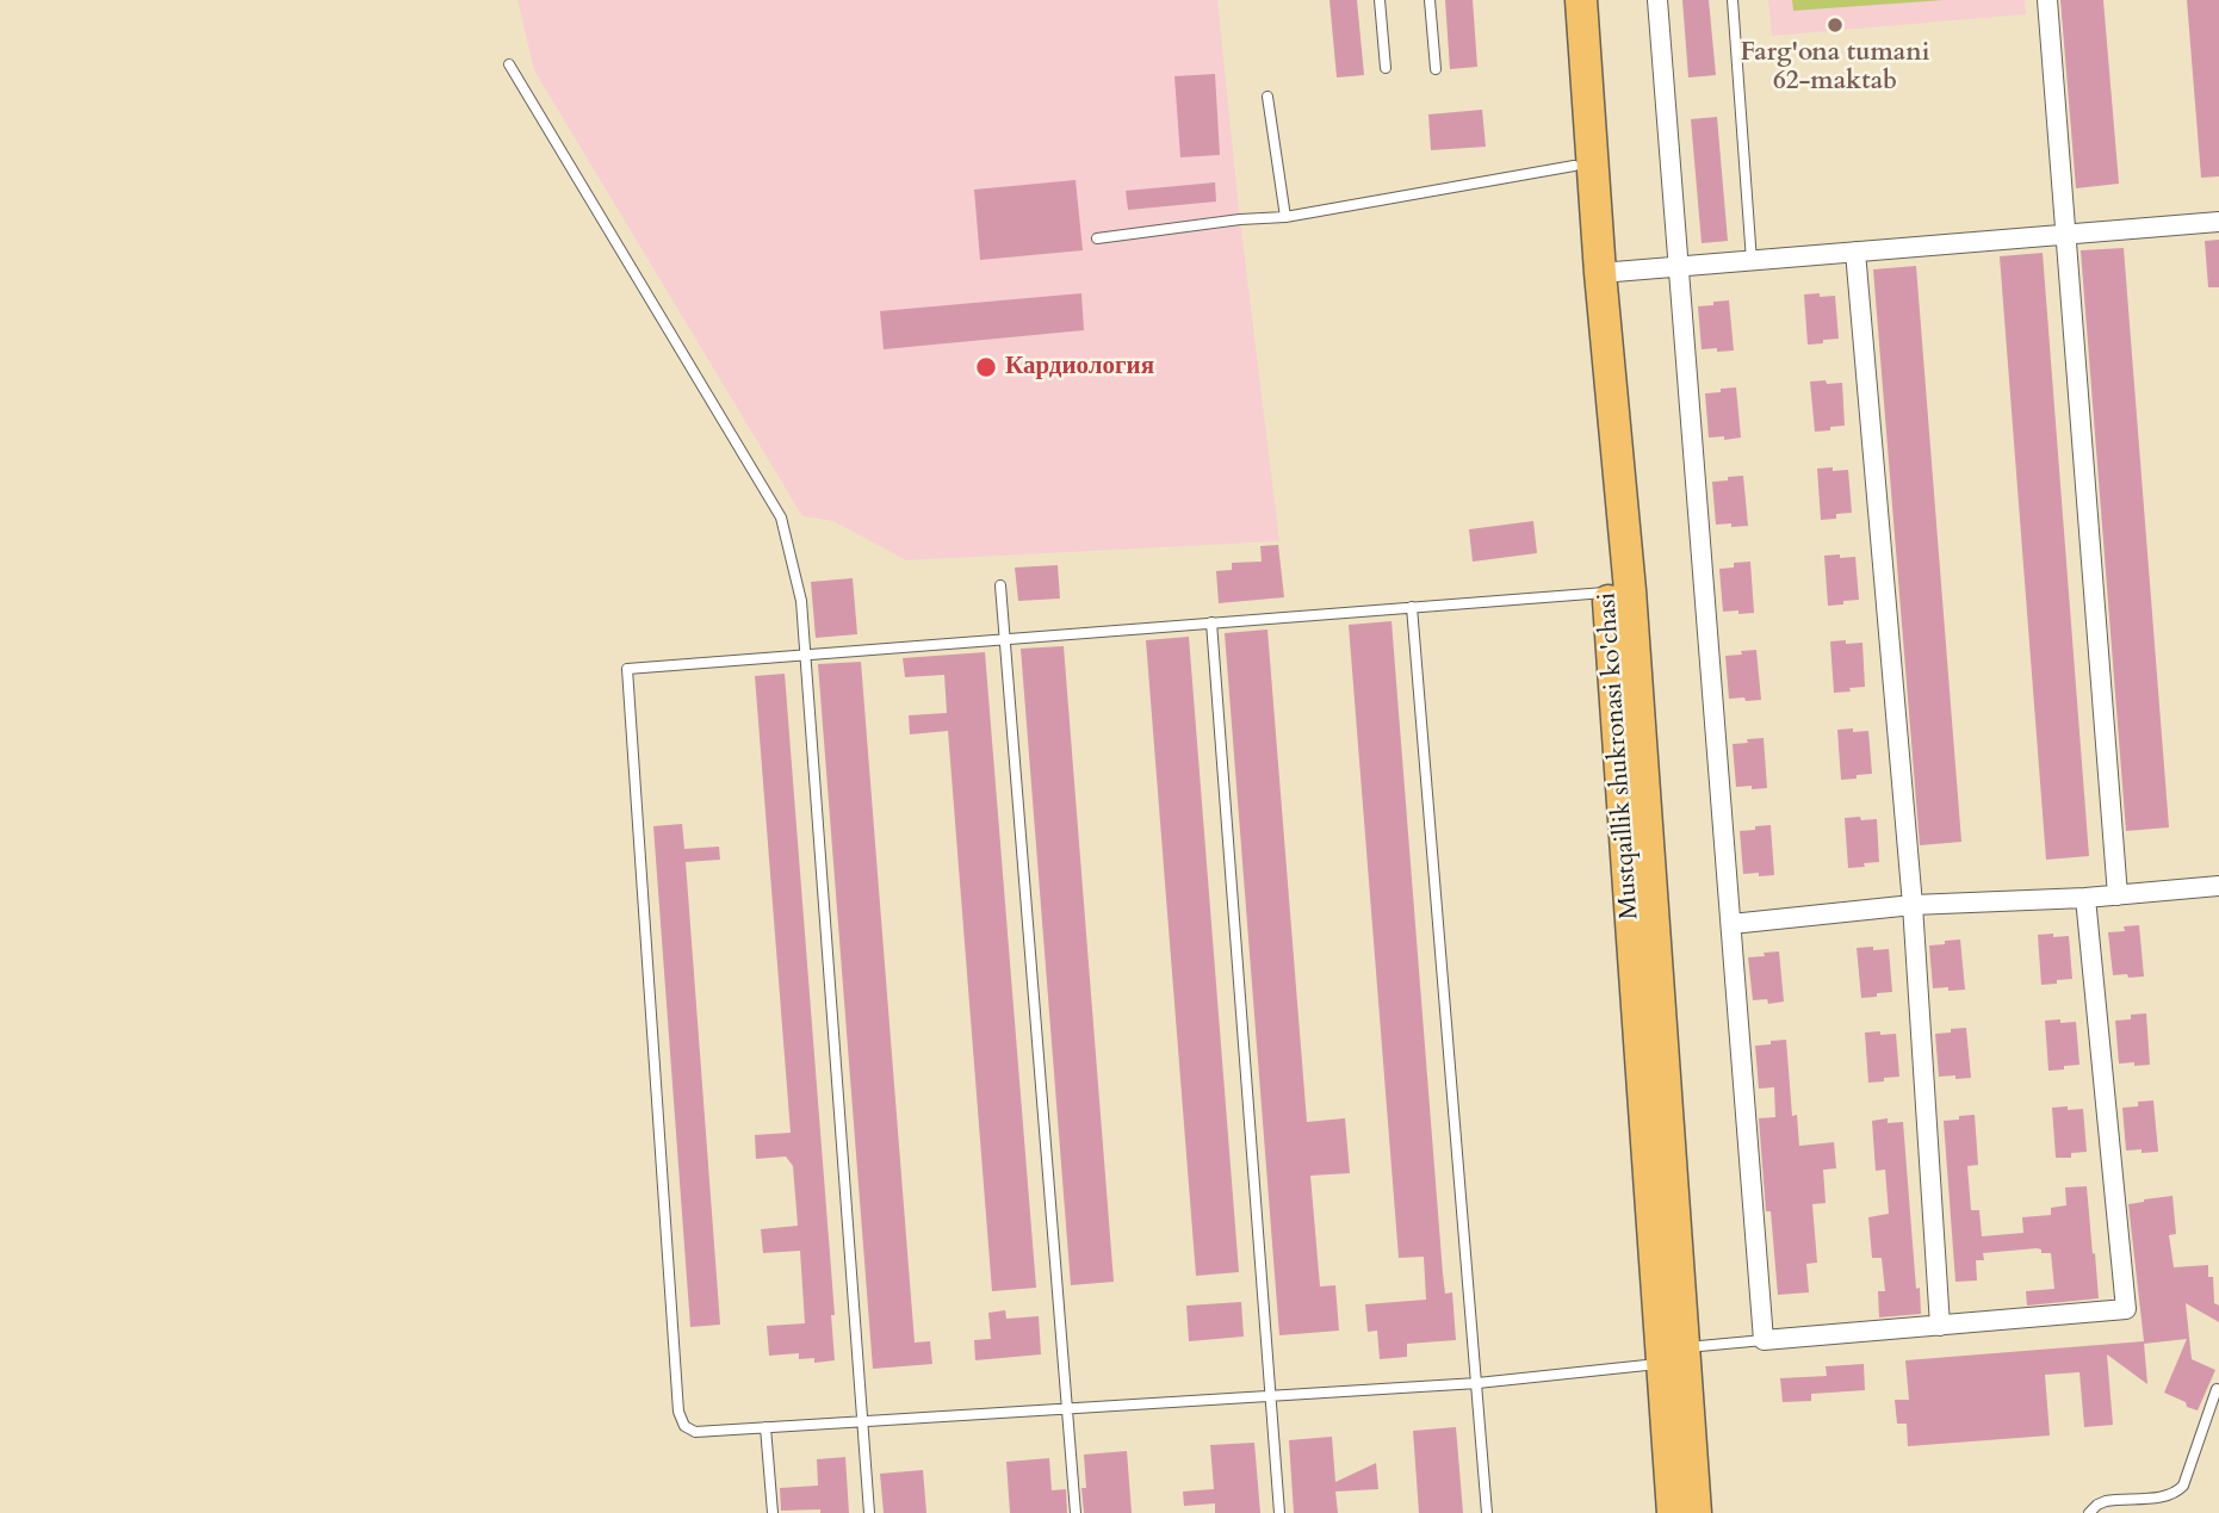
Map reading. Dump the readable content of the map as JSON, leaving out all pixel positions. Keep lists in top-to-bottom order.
{
  "streets": {
    "main road": ["Mustqaillik shukronasi ko'chasi"]
  },
  "places": ["Farg'ona tumani 62-maktab", "Кардиология"]
}
